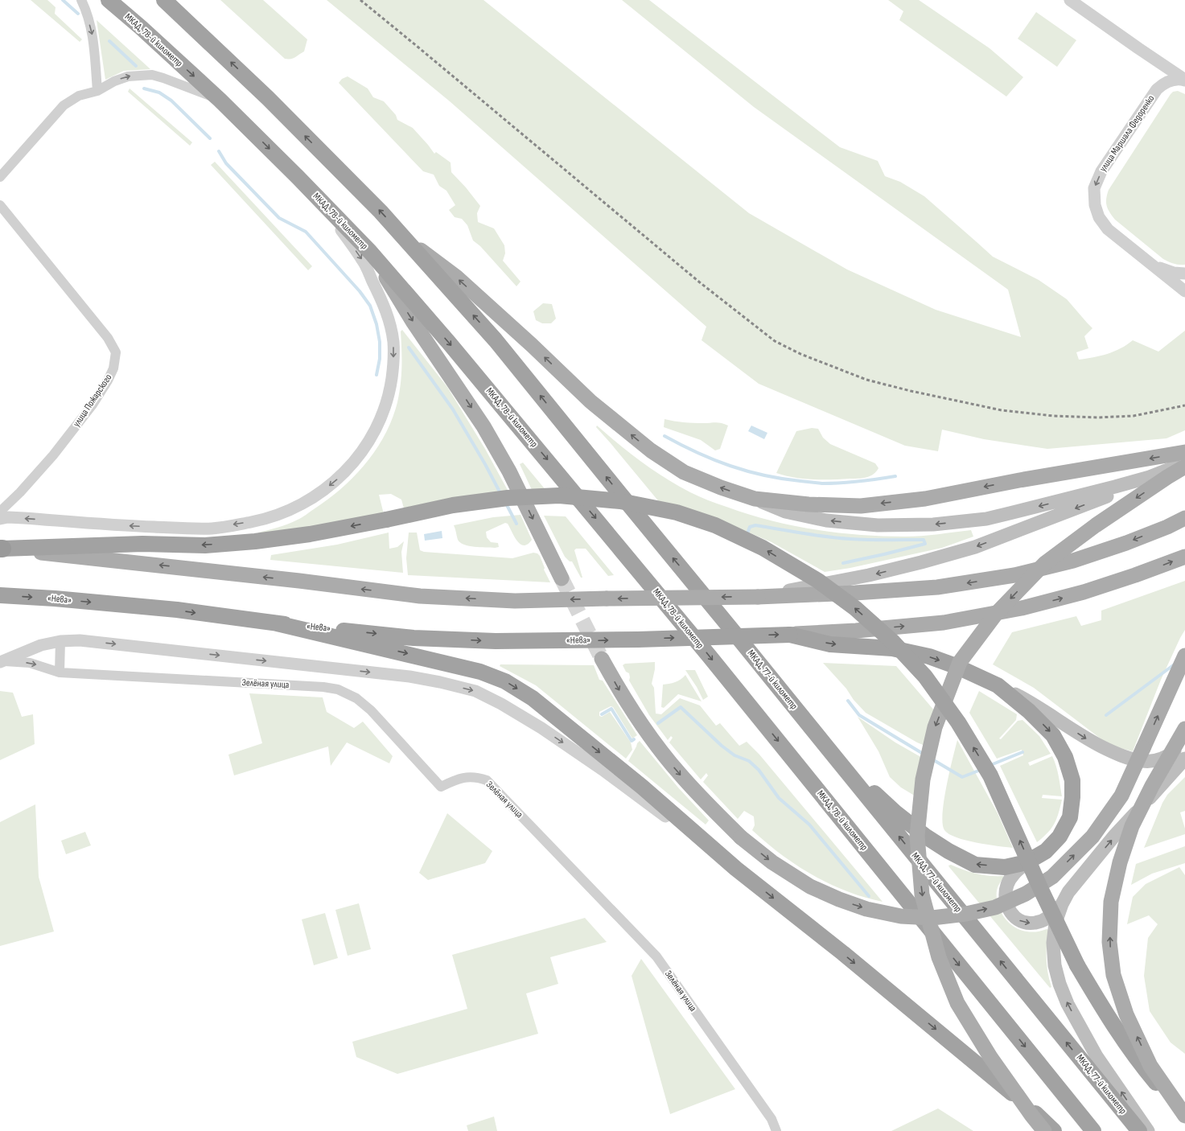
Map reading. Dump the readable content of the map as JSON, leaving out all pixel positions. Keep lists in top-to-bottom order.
{
  "streets": {
    "highway": ["МКАД, 78-й километр", "«Нева»", "МКАД, 77-й километр"],
    "street": ["улица Маршала Федоренко", "улица Пожарского", "Зелёная улица"]
  },
  "crossings": [
    ["«Нева»", "МКАД, 77-й километр"]
  ],
  "one_way": ["улица Маршала Федоренко"]
}
